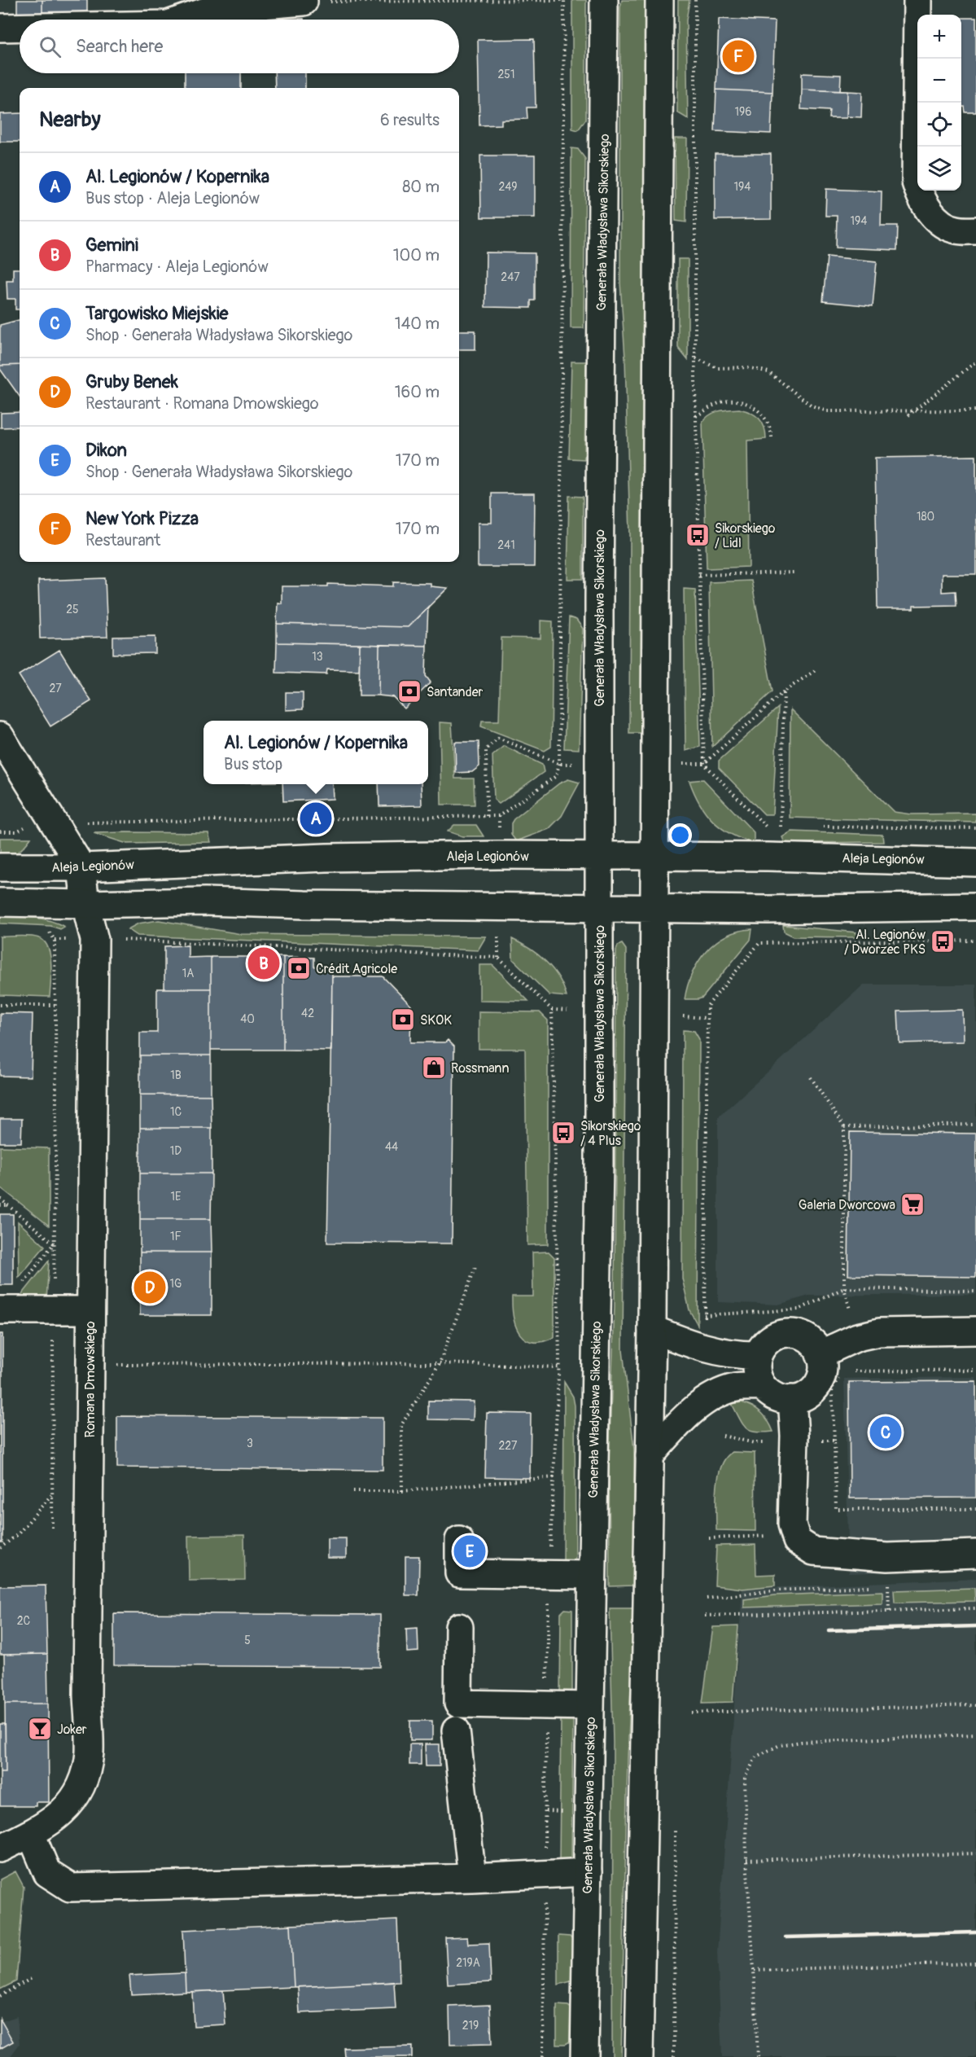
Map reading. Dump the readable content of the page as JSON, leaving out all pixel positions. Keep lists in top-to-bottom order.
{
  "streets": {
    "main road": ["Generała Władysława Sikorskiego", "Aleja Legionów", "Romana Dmowskiego"]
  },
  "crossings": [
    ["Generała Władysława Sikorskiego", "Aleja Legionów"],
    ["Aleja Legionów", "Romana Dmowskiego"]
  ],
  "places": {
    "bus stop": ["Sikorskiego / Lidl", "Al. Legionów / Dworzec PKS", "Sikorskiego / 4 Plus"],
    "bank": ["Santander", "Crédit Agricole", "SKOK"],
    "shop": ["Rossmann"],
    "supermarket": ["Galeria Dworcowa"],
    "bar": ["Joker"]
  },
  "house_numbers": [
    "251",
    "196",
    "249",
    "194",
    "194",
    "247",
    "180",
    "241",
    "25",
    "13",
    "27",
    "1A",
    "42",
    "40",
    "1B",
    "1C",
    "44",
    "1D",
    "1E",
    "1F",
    "1G",
    "3",
    "227",
    "2C",
    "5",
    "219A",
    "219"
  ],
  "page": {
    "map_buttons": ["+", "−"],
    "search": "Search here",
    "pins": [
      "F",
      "A",
      "B",
      "D",
      "C",
      "E"
    ],
    "heading": ["Nearby", "6 results"],
    "list": [
      {
        "mark": "A",
        "name": "Al. Legionów / Kopernika",
        "note": "Bus stop · Aleja Legionów",
        "value": "80 m"
      },
      {
        "mark": "B",
        "name": "Gemini",
        "note": "Pharmacy · Aleja Legionów",
        "value": "100 m"
      },
      {
        "mark": "C",
        "name": "Targowisko Miejskie",
        "note": "Shop · Generała Władysława Sikorskiego",
        "value": "140 m"
      },
      {
        "mark": "D",
        "name": "Gruby Benek",
        "note": "Restaurant · Romana Dmowskiego",
        "value": "160 m"
      },
      {
        "mark": "E",
        "name": "Dikon",
        "note": "Shop · Generała Władysława Sikorskiego",
        "value": "170 m"
      },
      {
        "mark": "F",
        "name": "New York Pizza",
        "note": "Restaurant",
        "value": "170 m"
      }
    ],
    "popup": ["Al. Legionów / Kopernika", "Bus stop"]
  }
}
